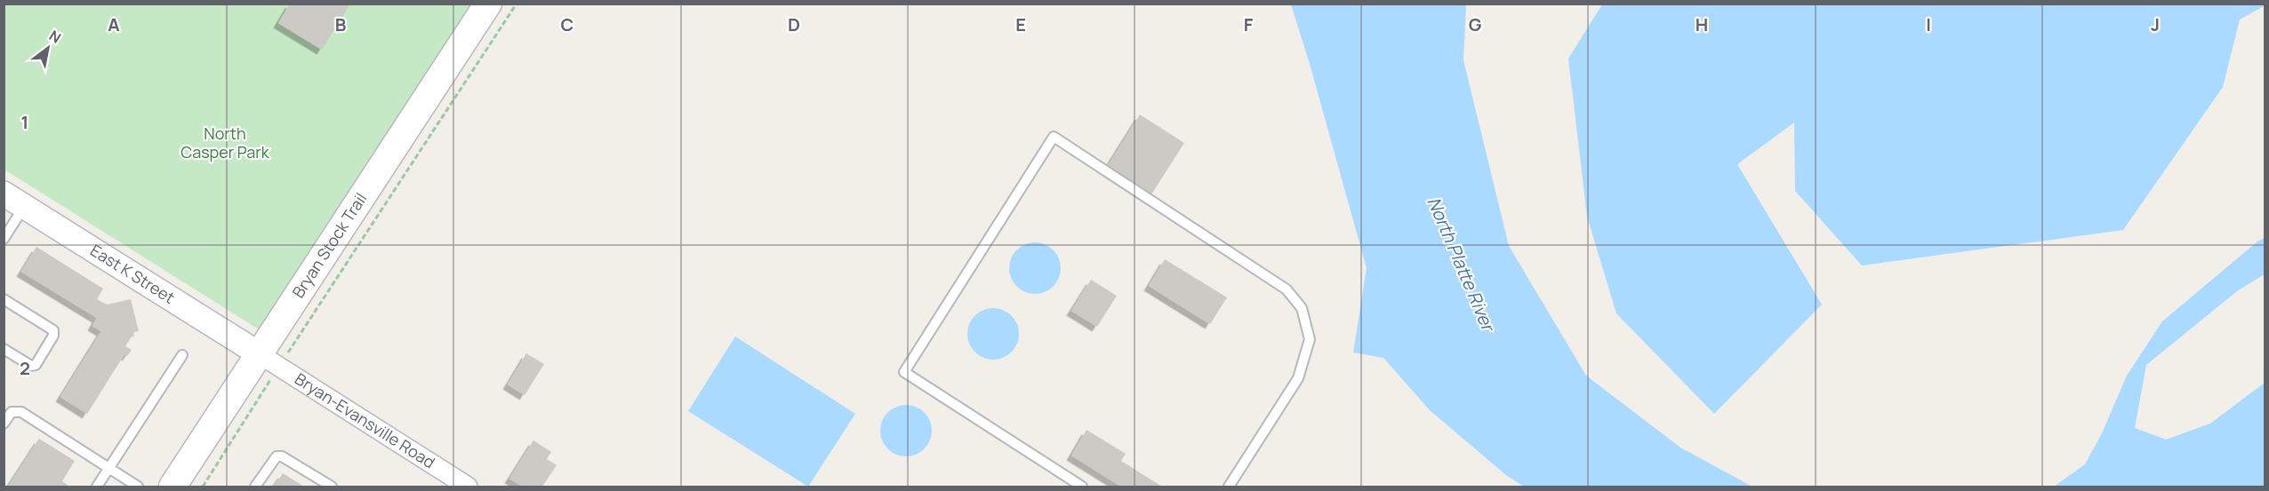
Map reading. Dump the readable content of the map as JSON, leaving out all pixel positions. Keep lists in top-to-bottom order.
{
  "streets": {
    "main road": ["Bryan Stock Trail"],
    "street": ["East K Street", "Bryan-Evansville Road"]
  },
  "crossings": [
    ["Bryan Stock Trail", "East K Street"],
    ["Bryan Stock Trail", "Bryan-Evansville Road"],
    ["East K Street", "Bryan-Evansville Road"]
  ],
  "water": ["North Platte River"],
  "parks": ["North Casper Park"],
  "north": "top right",
  "grid": {
    "columns": [
      "A",
      "B",
      "C",
      "D",
      "E",
      "F",
      "G",
      "H",
      "I",
      "J"
    ],
    "rows": ["1", "2"]
  }
}
